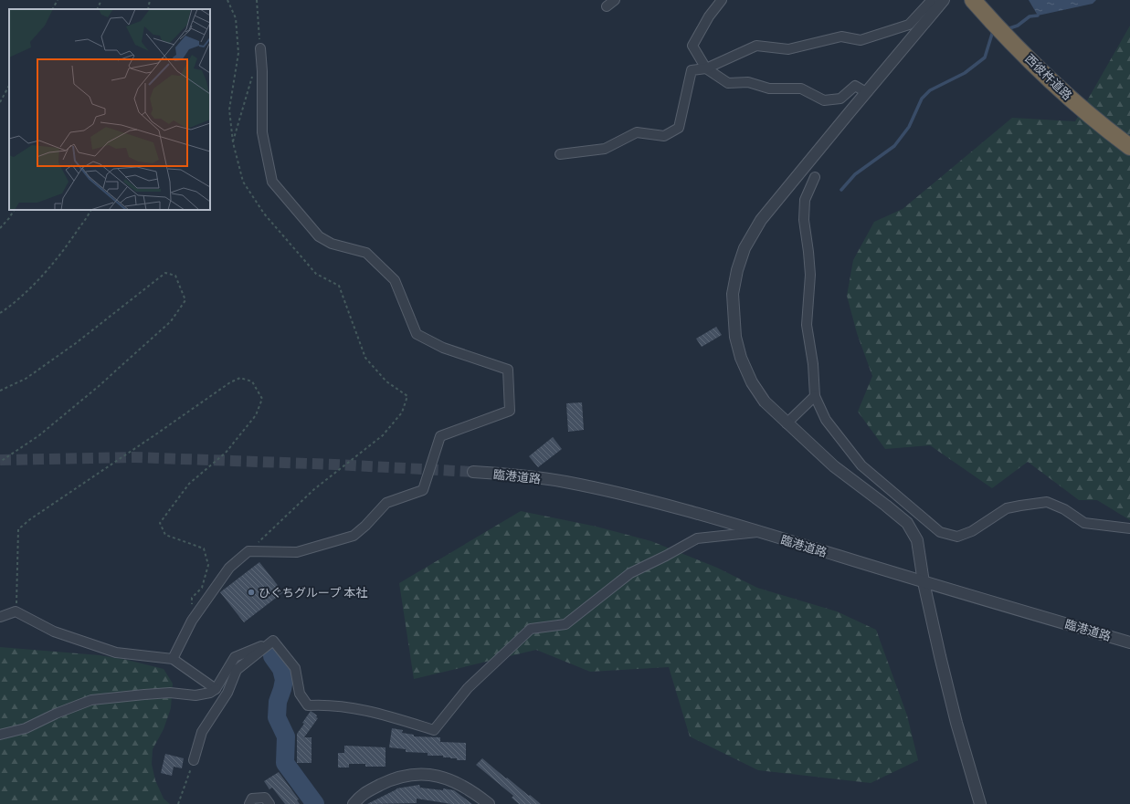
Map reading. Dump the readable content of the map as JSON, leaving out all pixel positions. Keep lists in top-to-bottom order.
{
  "streets": {
    "highway": ["西彼杵道路"],
    "street": ["臨港道路"]
  },
  "places": ["ひぐちグループ 本社"]
}
